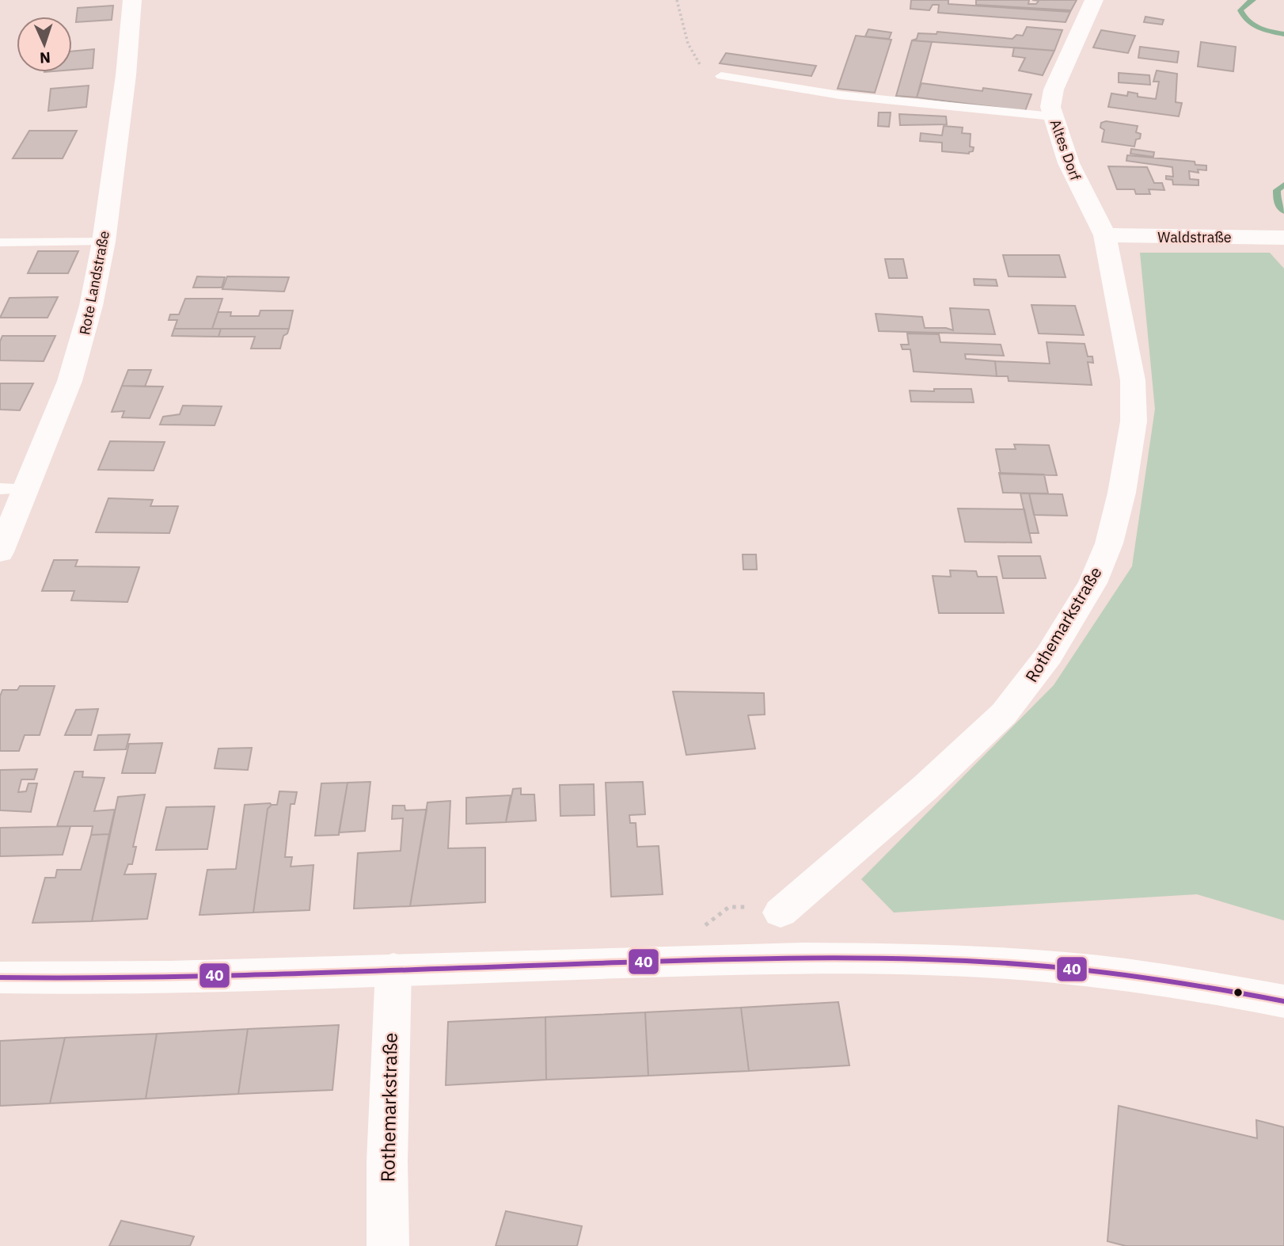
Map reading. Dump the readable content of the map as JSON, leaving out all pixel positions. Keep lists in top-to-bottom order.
{
  "streets": {
    "street": [
      "Altes Dorf",
      "Waldstraße",
      "Rote Landstraße",
      "Rothemarkstraße"
    ]
  },
  "crossings": [
    ["Altes Dorf", "Waldstraße"],
    ["Altes Dorf", "Rothemarkstraße"],
    ["Waldstraße", "Rothemarkstraße"]
  ],
  "lines": ["transit line 40"],
  "north": "bottom"
}
